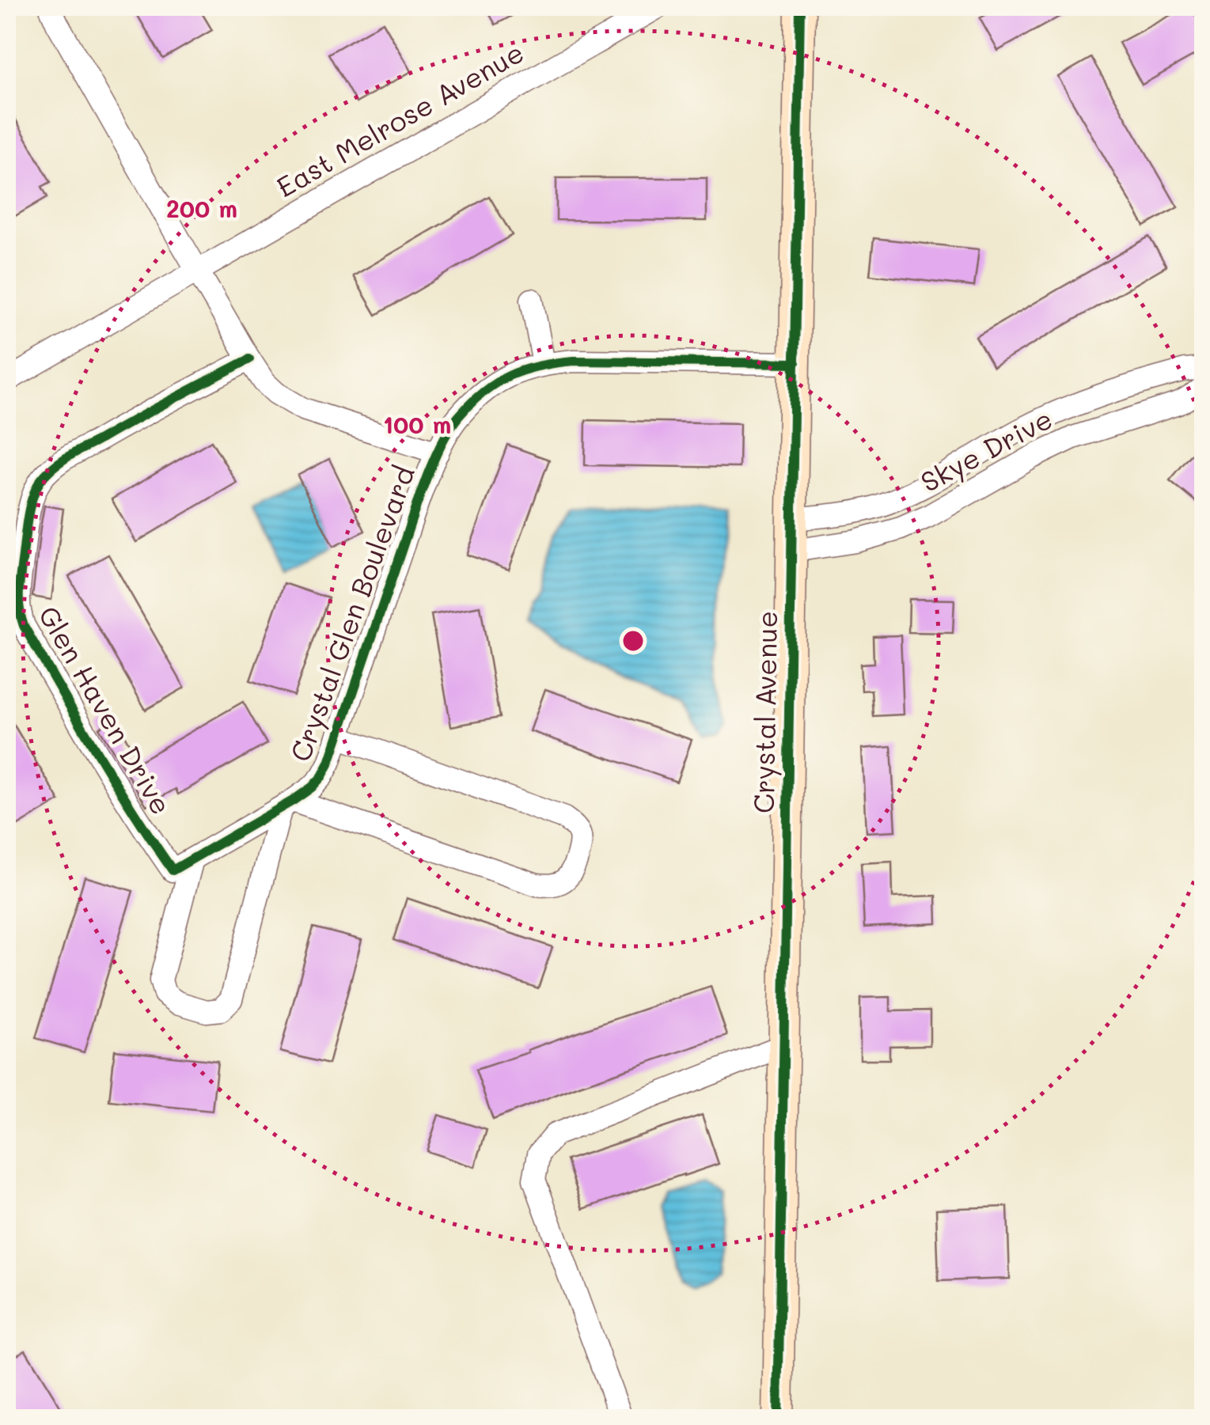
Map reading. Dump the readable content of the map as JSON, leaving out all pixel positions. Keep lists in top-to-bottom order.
{
  "streets": {
    "street": [
      "East Melrose Avenue",
      "Skye Drive",
      "Crystal Glen Boulevard",
      "Glen Haven Drive",
      "Crystal Avenue"
    ]
  },
  "crossings": [
    ["Skye Drive", "Crystal Avenue"],
    ["Crystal Glen Boulevard", "Glen Haven Drive"],
    ["Crystal Glen Boulevard", "Crystal Avenue"]
  ],
  "rings": ["200 m", "100 m"]
}
